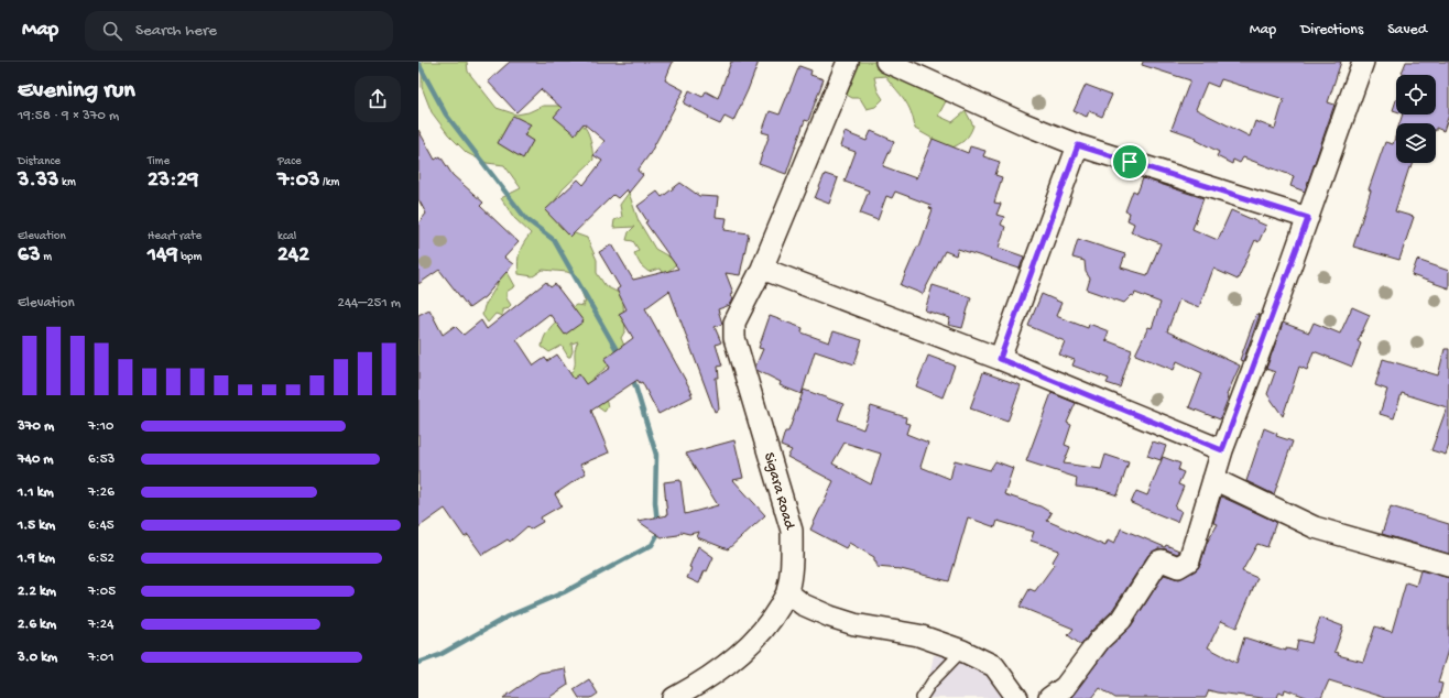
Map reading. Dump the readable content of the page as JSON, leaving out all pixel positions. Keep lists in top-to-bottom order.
{
  "streets": {
    "street": ["Sigara Road"]
  },
  "page": {
    "header": "Map",
    "search": "Search here",
    "nav": ["Map", "Directions", "Saved"],
    "heading": ["Evening run", "19:58 · 9 × 370 m"],
    "stats": [
      ["Distance", "3.33 km"],
      ["Time", "23:29"],
      ["Pace", "7:03 /km"],
      ["Elevation", "63 m"],
      ["Heart rate", "149 bpm"],
      ["kcal", "242"]
    ],
    "chart": ["Elevation", "244–251 m"],
    "list": [
      {
        "name": "370 m",
        "note": "7:10"
      },
      {
        "name": "740 m",
        "note": "6:53"
      },
      {
        "name": "1.1 km",
        "note": "7:26"
      },
      {
        "name": "1.5 km",
        "note": "6:45"
      },
      {
        "name": "1.9 km",
        "note": "6:52"
      },
      {
        "name": "2.2 km",
        "note": "7:05"
      },
      {
        "name": "2.6 km",
        "note": "7:24"
      },
      {
        "name": "3.0 km",
        "note": "7:01"
      }
    ]
  }
}
